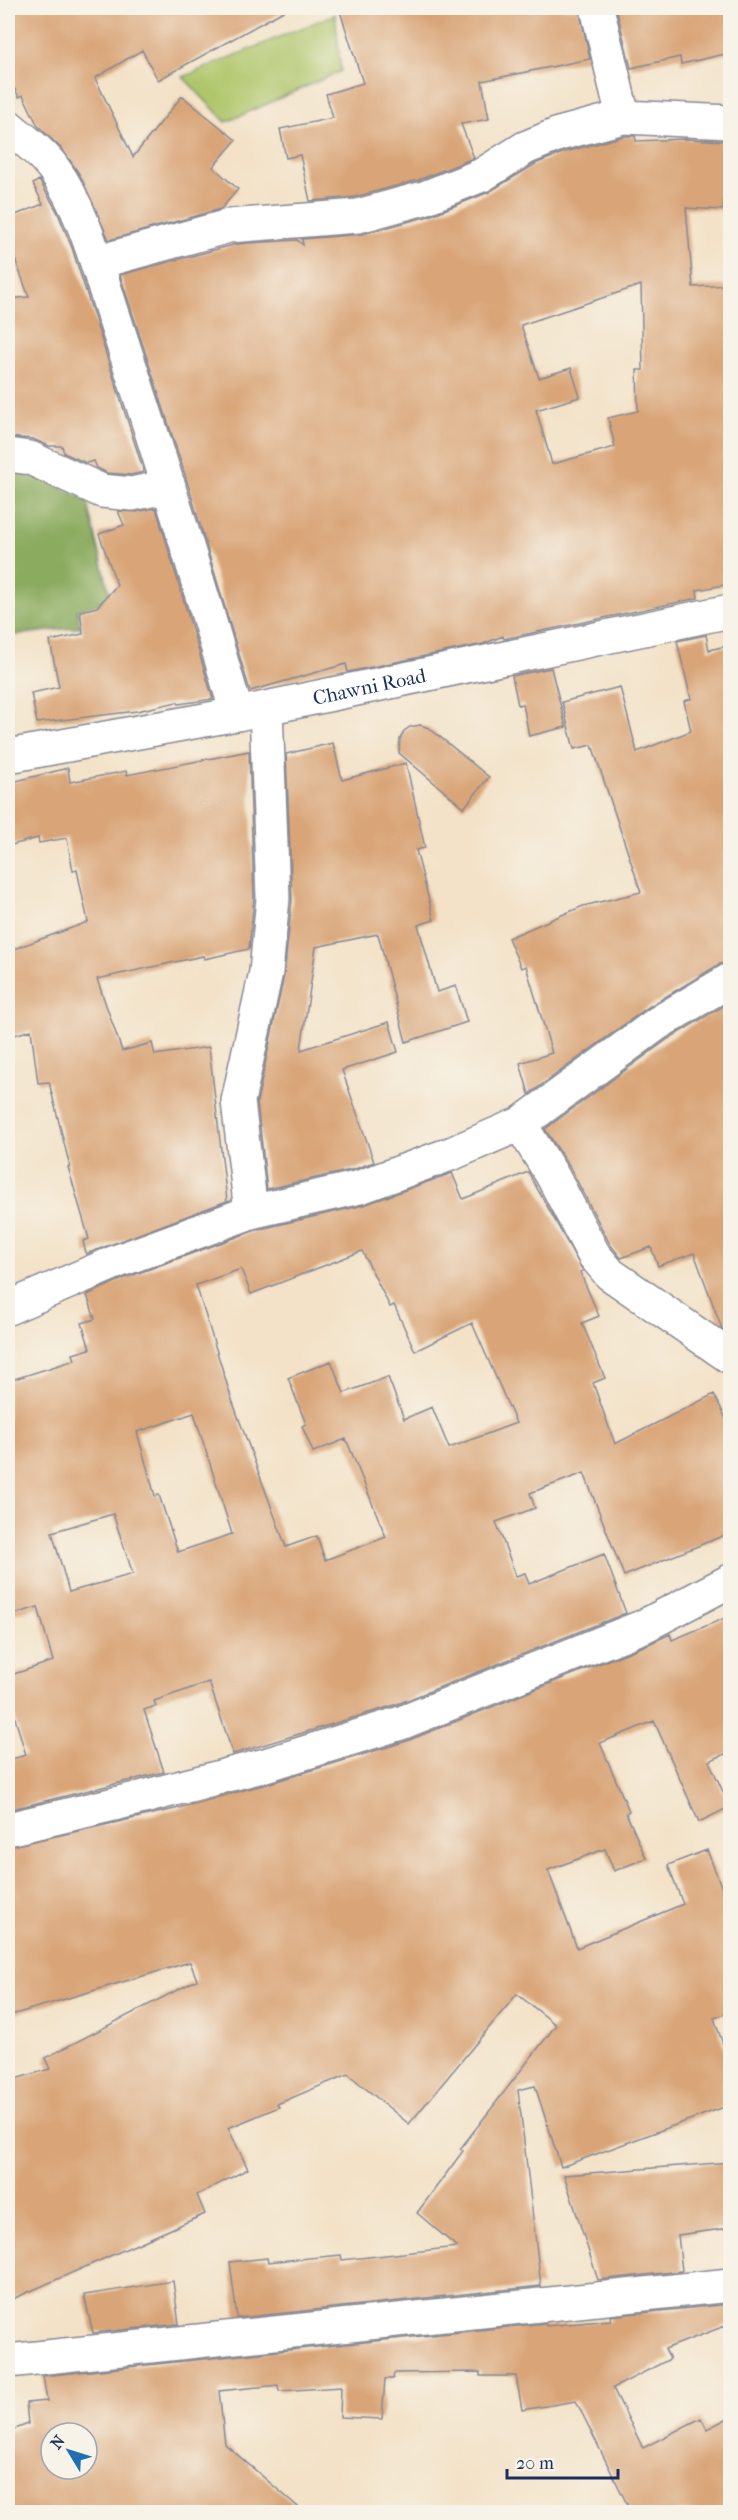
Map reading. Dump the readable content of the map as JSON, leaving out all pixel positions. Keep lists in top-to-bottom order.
{
  "streets": {
    "street": ["Chawni Road"]
  },
  "scale_bar": "20 m",
  "north": "top left"
}
